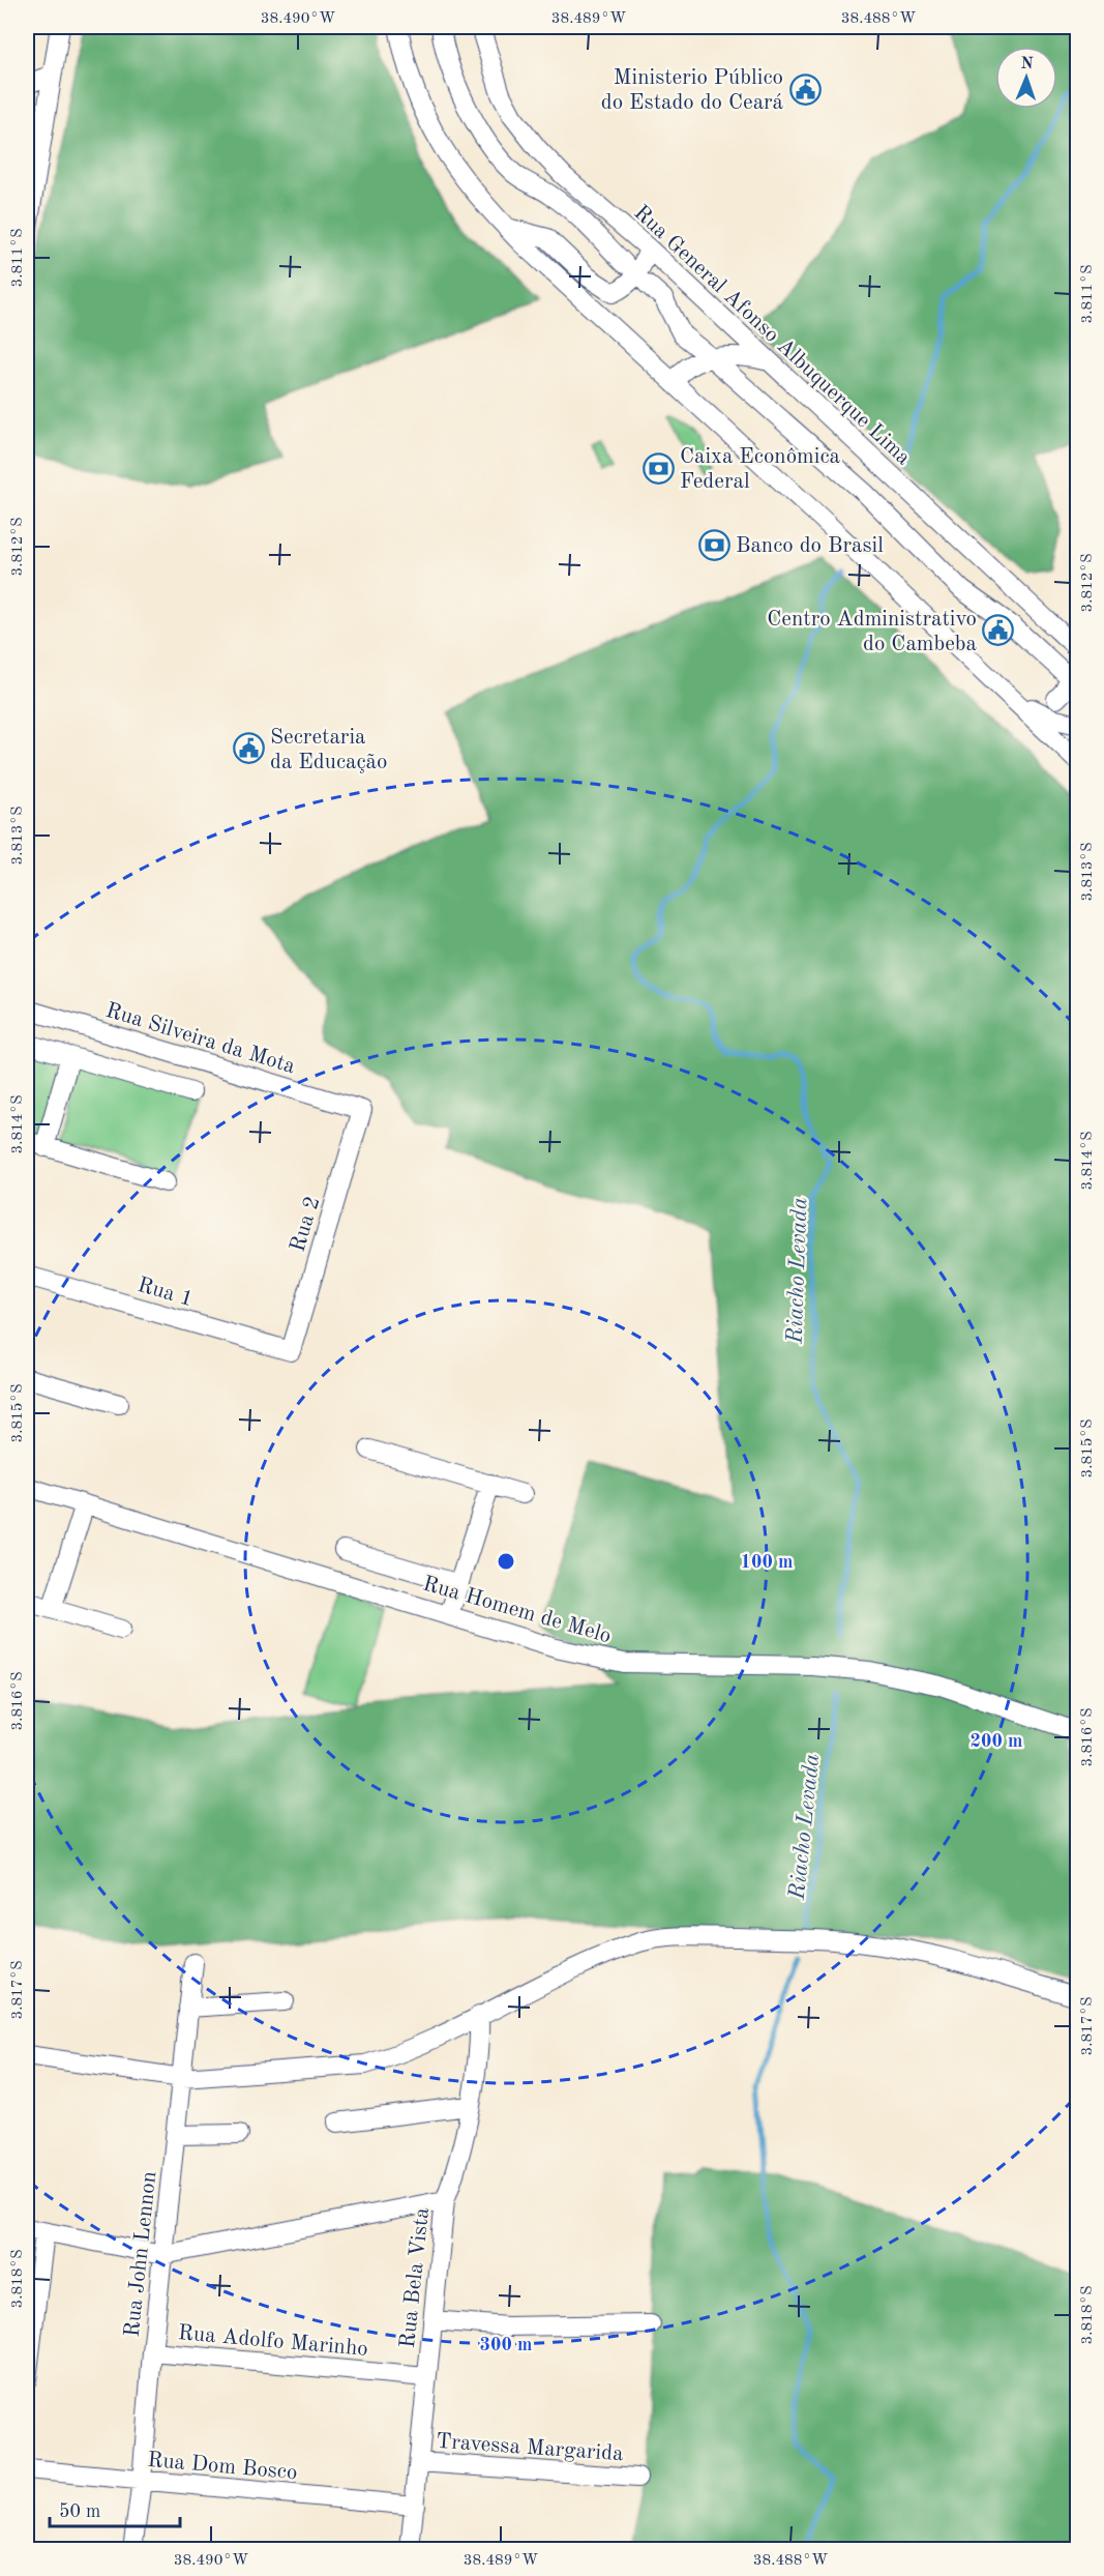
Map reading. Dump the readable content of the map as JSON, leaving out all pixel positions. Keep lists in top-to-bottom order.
{
  "streets": {
    "street": [
      "Rua General Afonso Albuquerque Lima",
      "Rua Silveira da Mota",
      "Rua 2",
      "Rua 1",
      "Rua Homem de Melo",
      "Rua John Lennon",
      "Rua Bela Vista",
      "Rua Adolfo Marinho",
      "Travessa Margarida",
      "Rua Dom Bosco"
    ]
  },
  "crossings": [
    ["Rua Silveira da Mota", "Rua 2"],
    ["Rua 2", "Rua 1"],
    ["Rua John Lennon", "Rua Adolfo Marinho"],
    ["Rua John Lennon", "Rua Dom Bosco"],
    ["Rua Bela Vista", "Rua Adolfo Marinho"],
    ["Rua Bela Vista", "Travessa Margarida"],
    ["Rua Bela Vista", "Rua Dom Bosco"]
  ],
  "water": ["Riacho Levada"],
  "places": {
    "public building": ["Ministerio Público do Estado do Ceará", "Centro Administrativo do Cambeba", "Secretaria da Educação"],
    "bank": ["Caixa Econômica Federal", "Banco do Brasil"]
  },
  "scale_bar": "50 m",
  "north": "top",
  "coordinates": [
    "38.490°W",
    "38.489°W",
    "38.488°W",
    "3.811°S",
    "3.812°S",
    "3.813°S",
    "3.814°S",
    "3.815°S",
    "3.816°S",
    "3.817°S",
    "3.818°S"
  ],
  "rings": ["100 m", "200 m", "300 m"]
}
